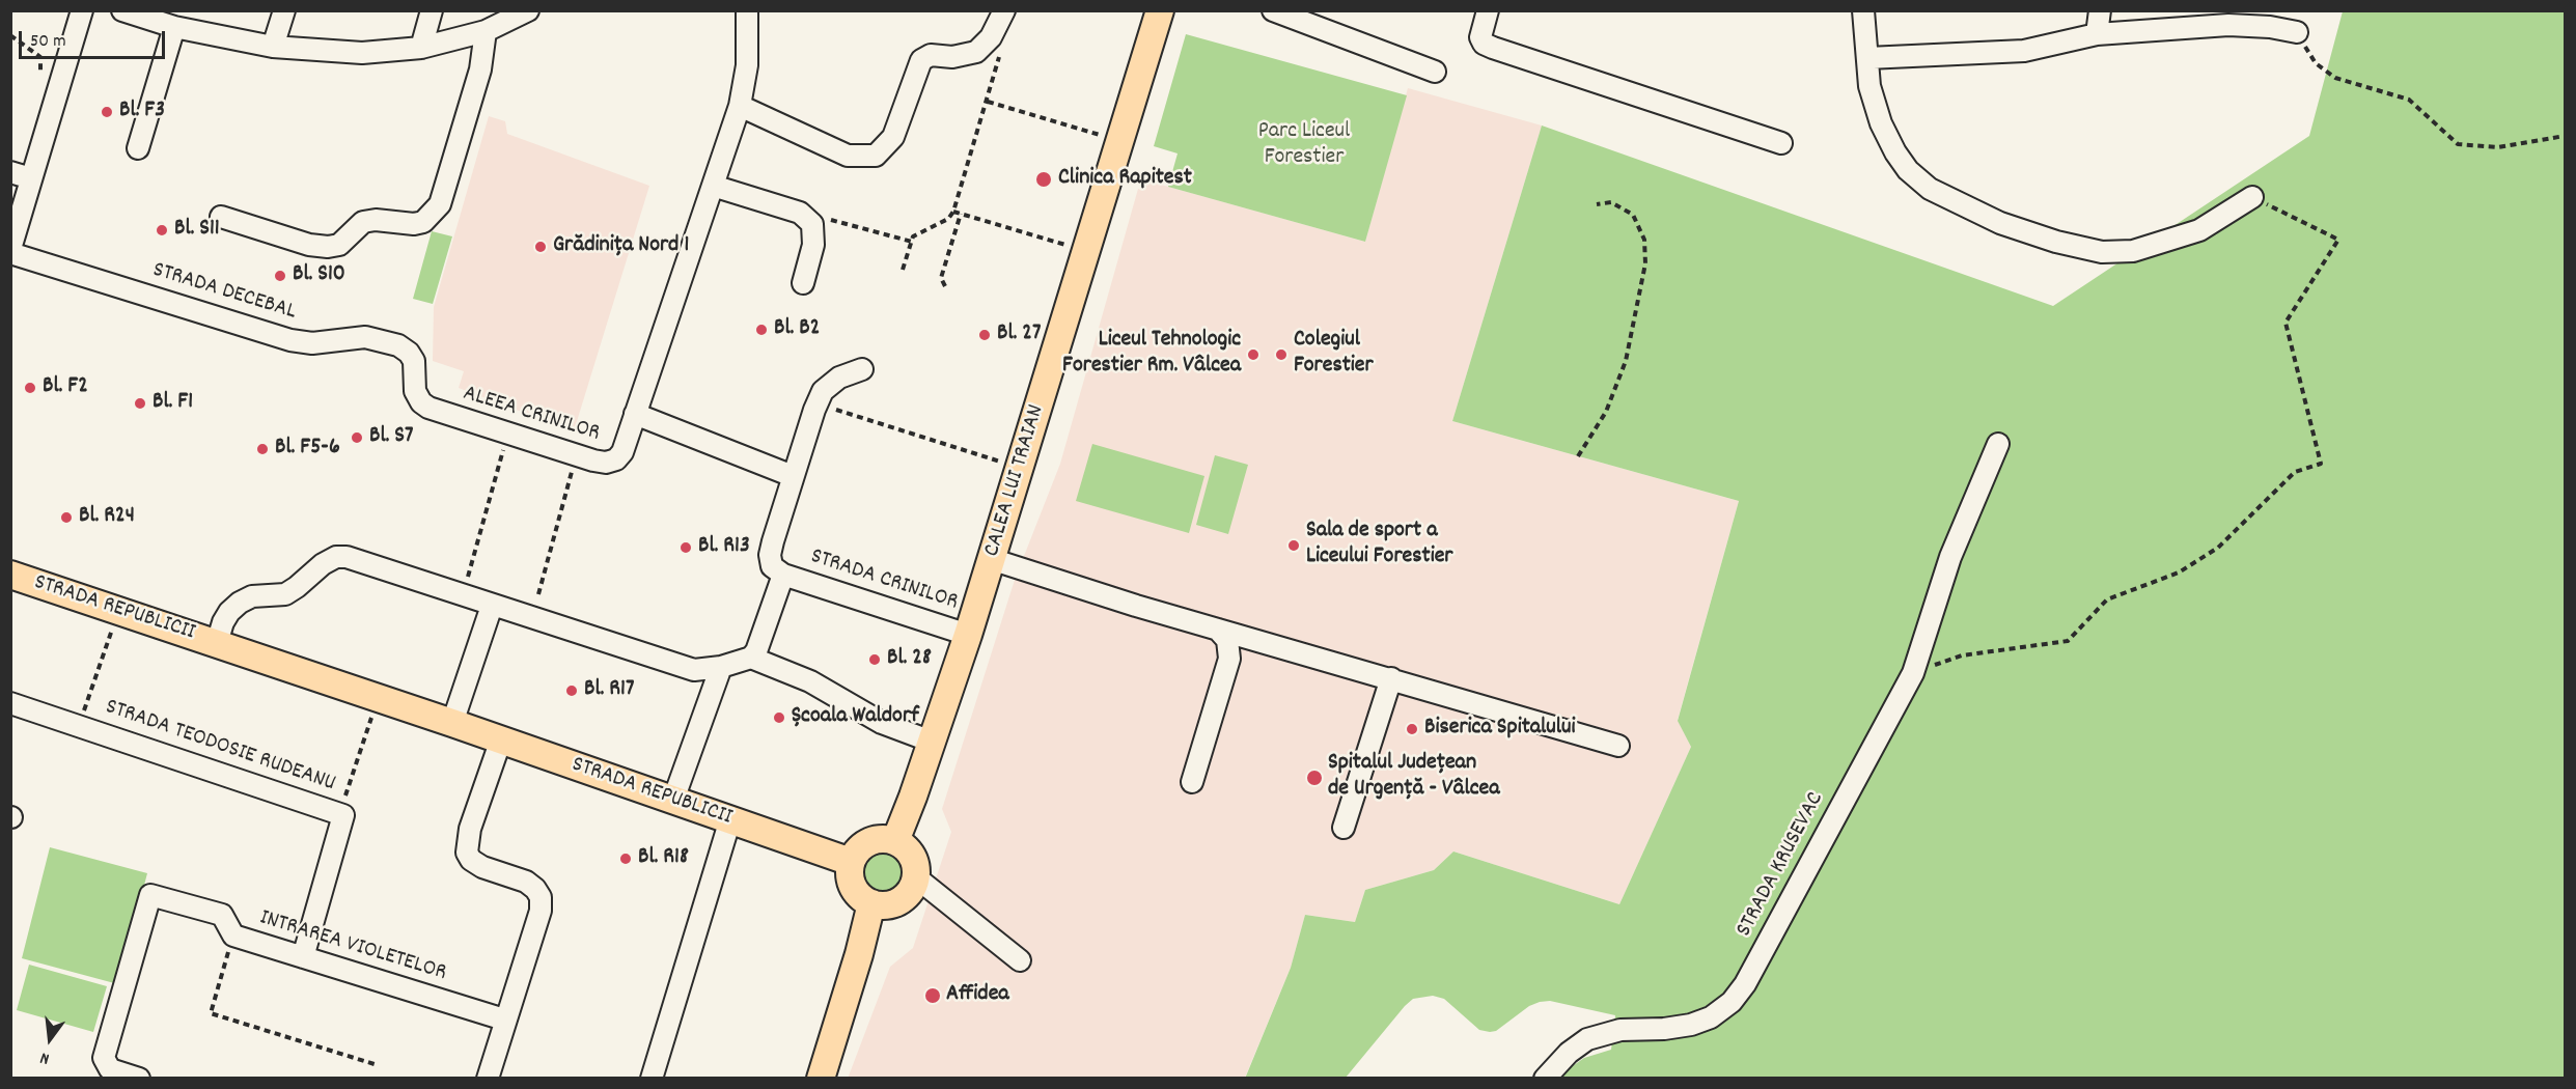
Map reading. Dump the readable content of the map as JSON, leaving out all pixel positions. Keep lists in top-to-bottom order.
{
  "streets": {
    "main road": ["CALEA LUI TRAIAN", "STRADA REPUBLICII"],
    "street": [
      "STRADA DECEBAL",
      "ALEEA CRINILOR",
      "STRADA CRINILOR",
      "STRADA TEODOSIE RUDEANU",
      "STRADA KRUSEVAC",
      "INTRAREA VIOLETELOR"
    ]
  },
  "crossings": [
    ["STRADA DECEBAL", "ALEEA CRINILOR"],
    ["CALEA LUI TRAIAN", "STRADA CRINILOR"],
    ["CALEA LUI TRAIAN", "STRADA REPUBLICII"],
    ["STRADA TEODOSIE RUDEANU", "INTRAREA VIOLETELOR"]
  ],
  "parks": ["Parc Liceul Forestier"],
  "places": [
    "Bl. F3",
    "Clinica Rapitest",
    "Bl. S11",
    "Grădinița Nord 1",
    "Bl. S10",
    "Bl. B2",
    "Bl. 27",
    "Liceul Tehnologic Forestier Rm. Vâlcea",
    "Colegiul Forestier",
    "Bl. F2",
    "Bl. F1",
    "Bl. S7",
    "Bl. F5-6",
    "Bl. R24",
    "Sala de sport a Liceului Forestier",
    "Bl. R13",
    "Bl. 28",
    "Bl. R17",
    "Școala Waldorf",
    "Biserica Spitalului",
    "Spitalul Județean de Urgență - Vâlcea",
    "Bl. R18",
    "Affidea"
  ],
  "scale_bar": "50 m",
  "north": "bottom"
}
